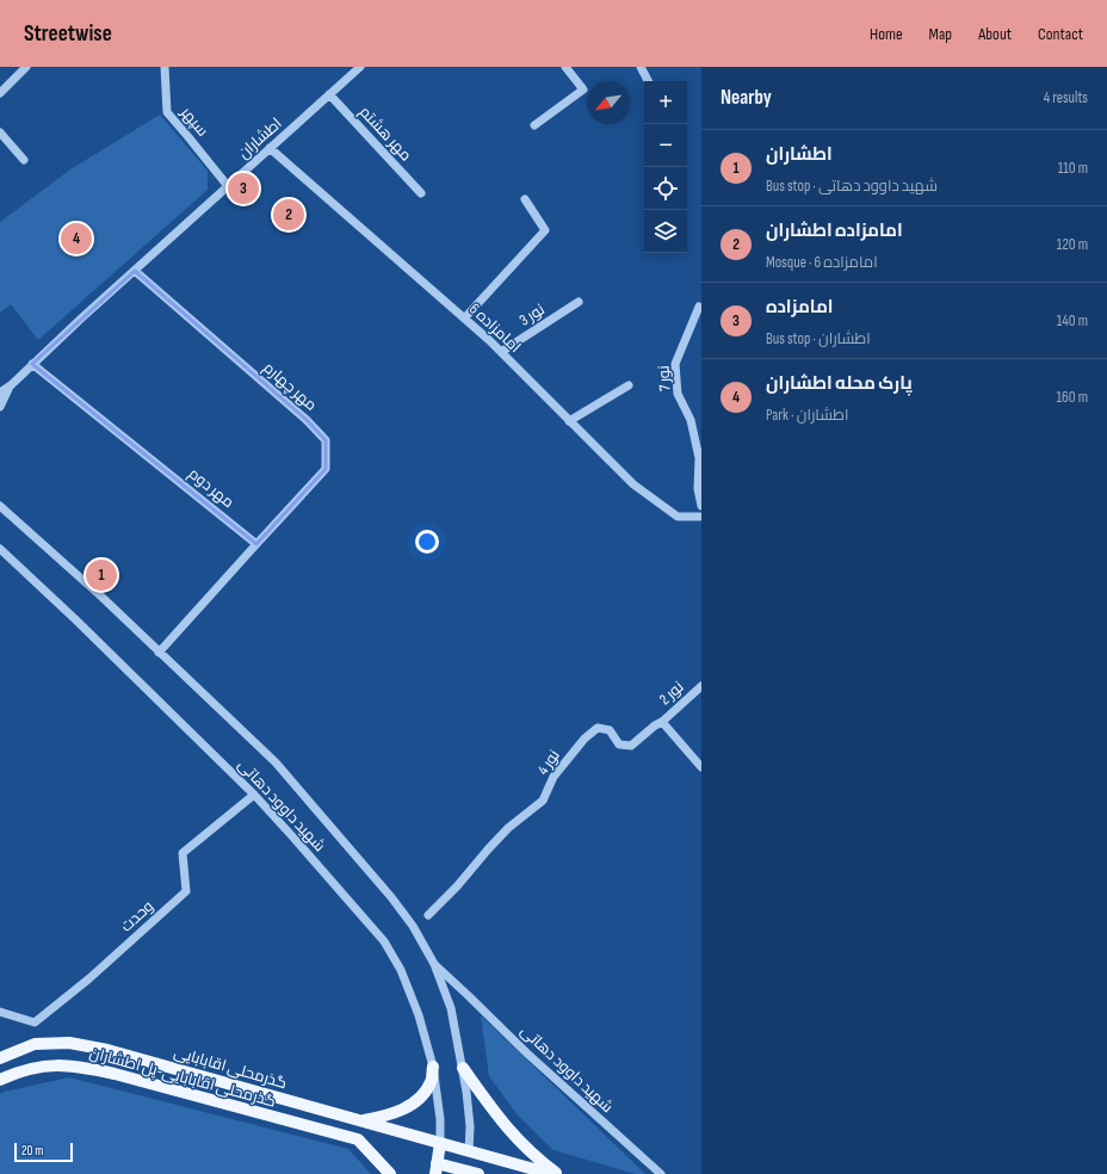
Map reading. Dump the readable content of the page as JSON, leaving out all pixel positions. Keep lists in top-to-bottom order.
{
  "streets": {
    "main road": ["گذرمحلی اقابابایی", "گذرمحلی اقابابایی-پل اطشاران"],
    "street": [
      "سپهر",
      "مهر هشتم",
      "اطشاران",
      "نور 3",
      "امامزاده 6",
      "نور 7",
      "مهر چهارم",
      "مهر دوم",
      "نور 2",
      "نور 4",
      "شهید داوود دهاتی",
      "وحدت"
    ]
  },
  "crossings": [
    ["سپهر", "اطشاران"],
    ["مهر هشتم", "اطشاران"],
    ["اطشاران", "امامزاده 6"],
    ["اطشاران", "مهر چهارم"],
    ["اطشاران", "مهر دوم"],
    ["نور 3", "امامزاده 6"],
    ["مهر چهارم", "مهر دوم"],
    ["نور 2", "نور 4"],
    ["شهید داوود دهاتی", "وحدت"],
    ["شهید داوود دهاتی", "گذرمحلی اقابابایی"]
  ],
  "scale_bar": "20 m",
  "north": "bottom left",
  "page": {
    "header": "Streetwise",
    "nav": [
      "Home",
      "Map",
      "About",
      "Contact"
    ],
    "heading": ["Nearby", "4 results"],
    "map_buttons": ["+", "−"],
    "list": [
      {
        "mark": "1",
        "name": "اطشاران",
        "note": "Bus stop · شهید داوود دهاتی",
        "value": "110 m"
      },
      {
        "mark": "2",
        "name": "امامزاده اطشاران",
        "note": "Mosque · امامزاده 6",
        "value": "120 m"
      },
      {
        "mark": "3",
        "name": "امامزاده",
        "note": "Bus stop · اطشاران",
        "value": "140 m"
      },
      {
        "mark": "4",
        "name": "پارک محله اطشاران",
        "note": "Park · اطشاران",
        "value": "160 m"
      }
    ],
    "pins": [
      "3",
      "2",
      "4",
      "1"
    ],
    "scale": "20 m"
  }
}
